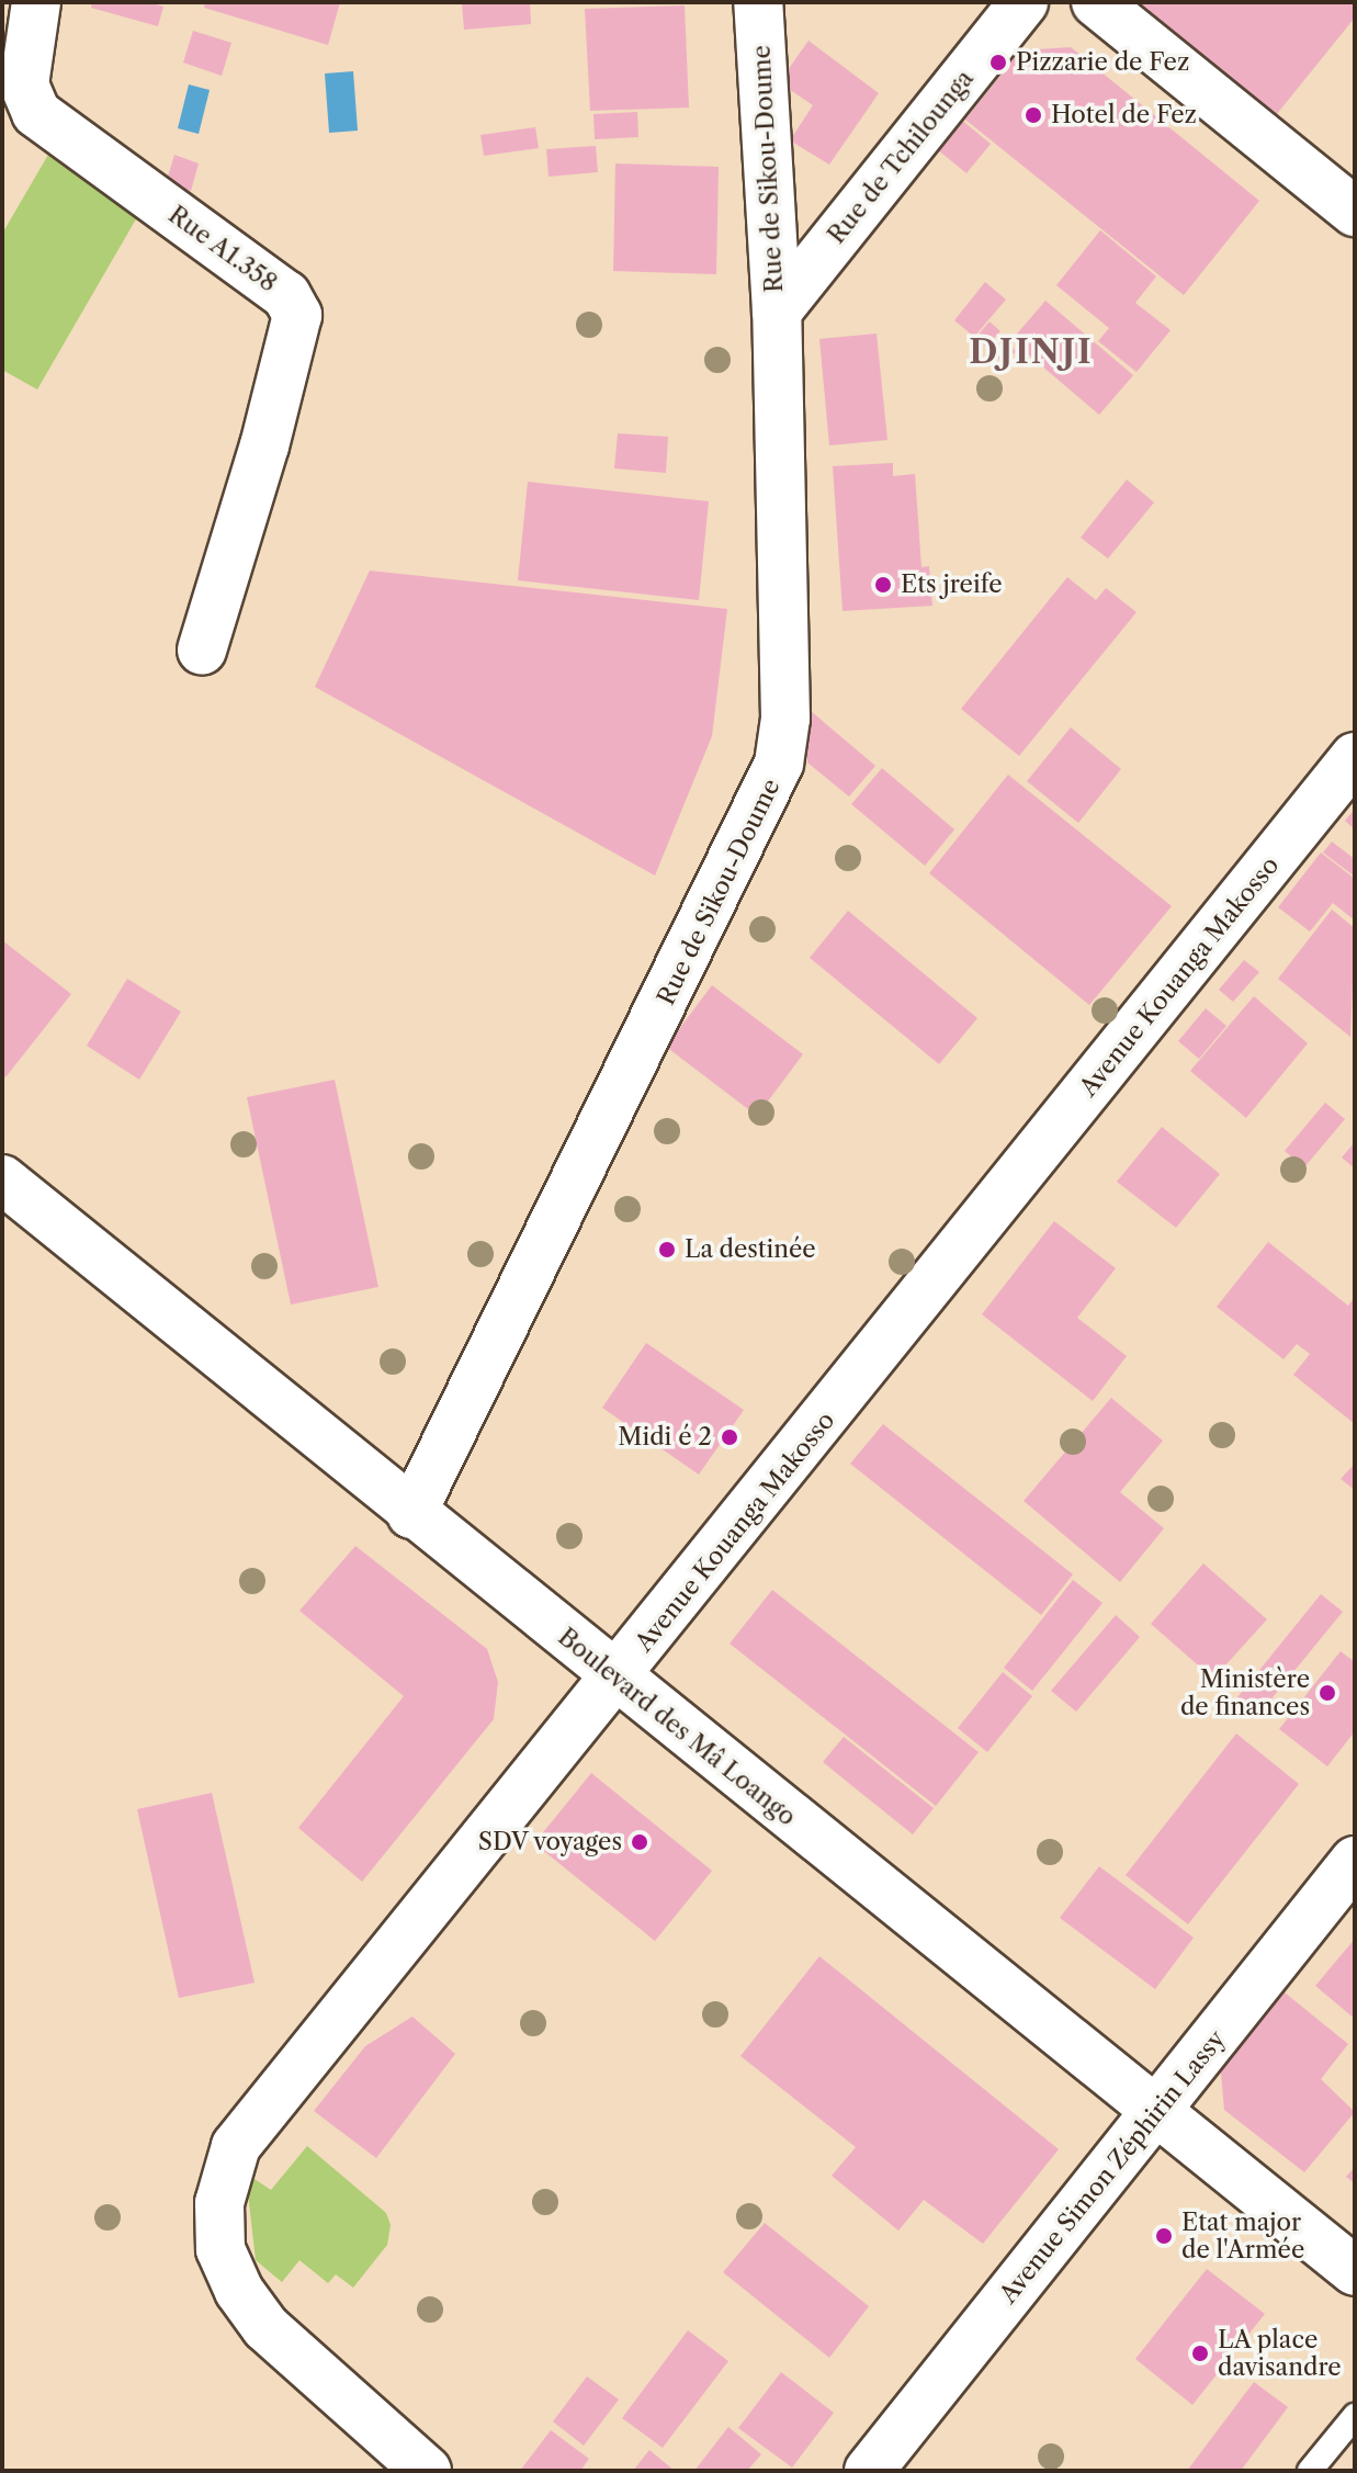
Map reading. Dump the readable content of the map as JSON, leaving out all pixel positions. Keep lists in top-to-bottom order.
{
  "streets": {
    "street": [
      "Rue de Tchilounga",
      "Rue de Sikou-Doume",
      "Rue A1.358",
      "Avenue Kouanga Makosso",
      "Boulevard des Mâ Loango",
      "Avenue Simon Zéphirin Lassy"
    ]
  },
  "crossings": [
    ["Rue de Tchilounga", "Rue de Sikou-Doume"],
    ["Rue de Sikou-Doume", "Boulevard des Mâ Loango"],
    ["Avenue Kouanga Makosso", "Boulevard des Mâ Loango"],
    ["Boulevard des Mâ Loango", "Avenue Simon Zéphirin Lassy"]
  ],
  "districts": ["DJINJI"],
  "places": [
    "Pizzarie de Fez",
    "Hotel de Fez",
    "Ets jreife",
    "La destinée",
    "Midi é 2",
    "Ministère de finances",
    "SDV voyages",
    "Etat major de l'Armée",
    "LA place davisandre"
  ]
}
